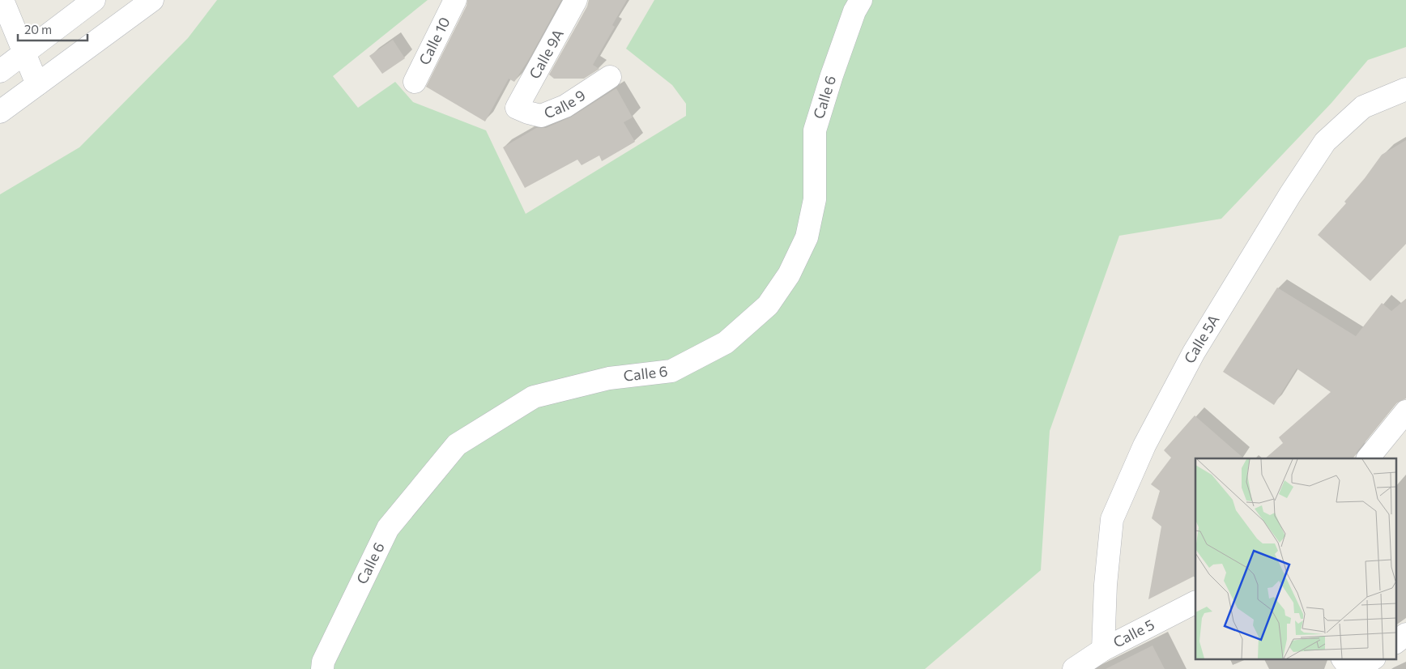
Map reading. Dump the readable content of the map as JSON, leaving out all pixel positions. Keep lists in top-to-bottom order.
{
  "streets": {
    "street": [
      "Calle 10",
      "Calle 9A",
      "Calle 6",
      "Calle 9",
      "Calle 5A",
      "Calle 5"
    ]
  },
  "crossings": [
    ["Calle 9A", "Calle 9"],
    ["Calle 5A", "Calle 5"]
  ],
  "scale_bar": "20 m"
}
